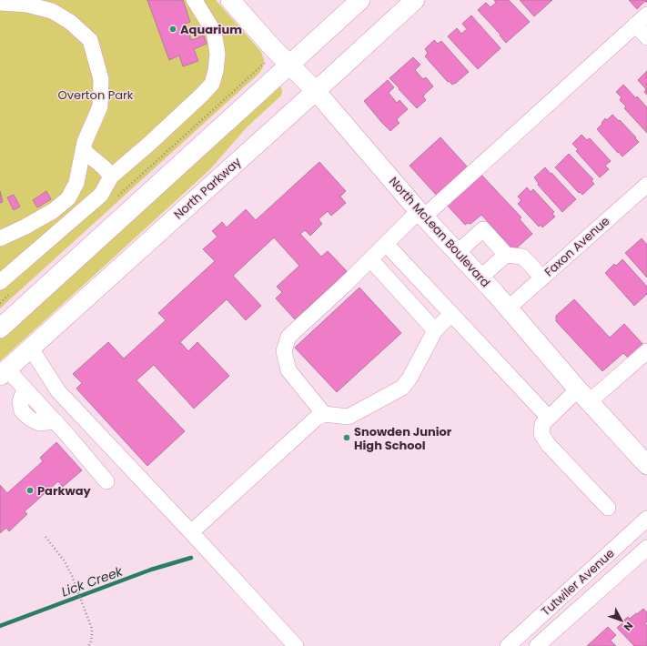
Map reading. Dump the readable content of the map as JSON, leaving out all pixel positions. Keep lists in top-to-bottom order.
{
  "streets": {
    "main road": ["North Parkway", "North McLean Boulevard"],
    "street": ["Faxon Avenue", "Tutwiler Avenue"]
  },
  "crossings": [
    ["North Parkway", "North McLean Boulevard"],
    ["North McLean Boulevard", "Faxon Avenue"]
  ],
  "water": ["Lick Creek"],
  "parks": ["Overton Park"],
  "places": ["Aquarium", "Snowden Junior High School", "Parkway"],
  "north": "bottom right"
}
